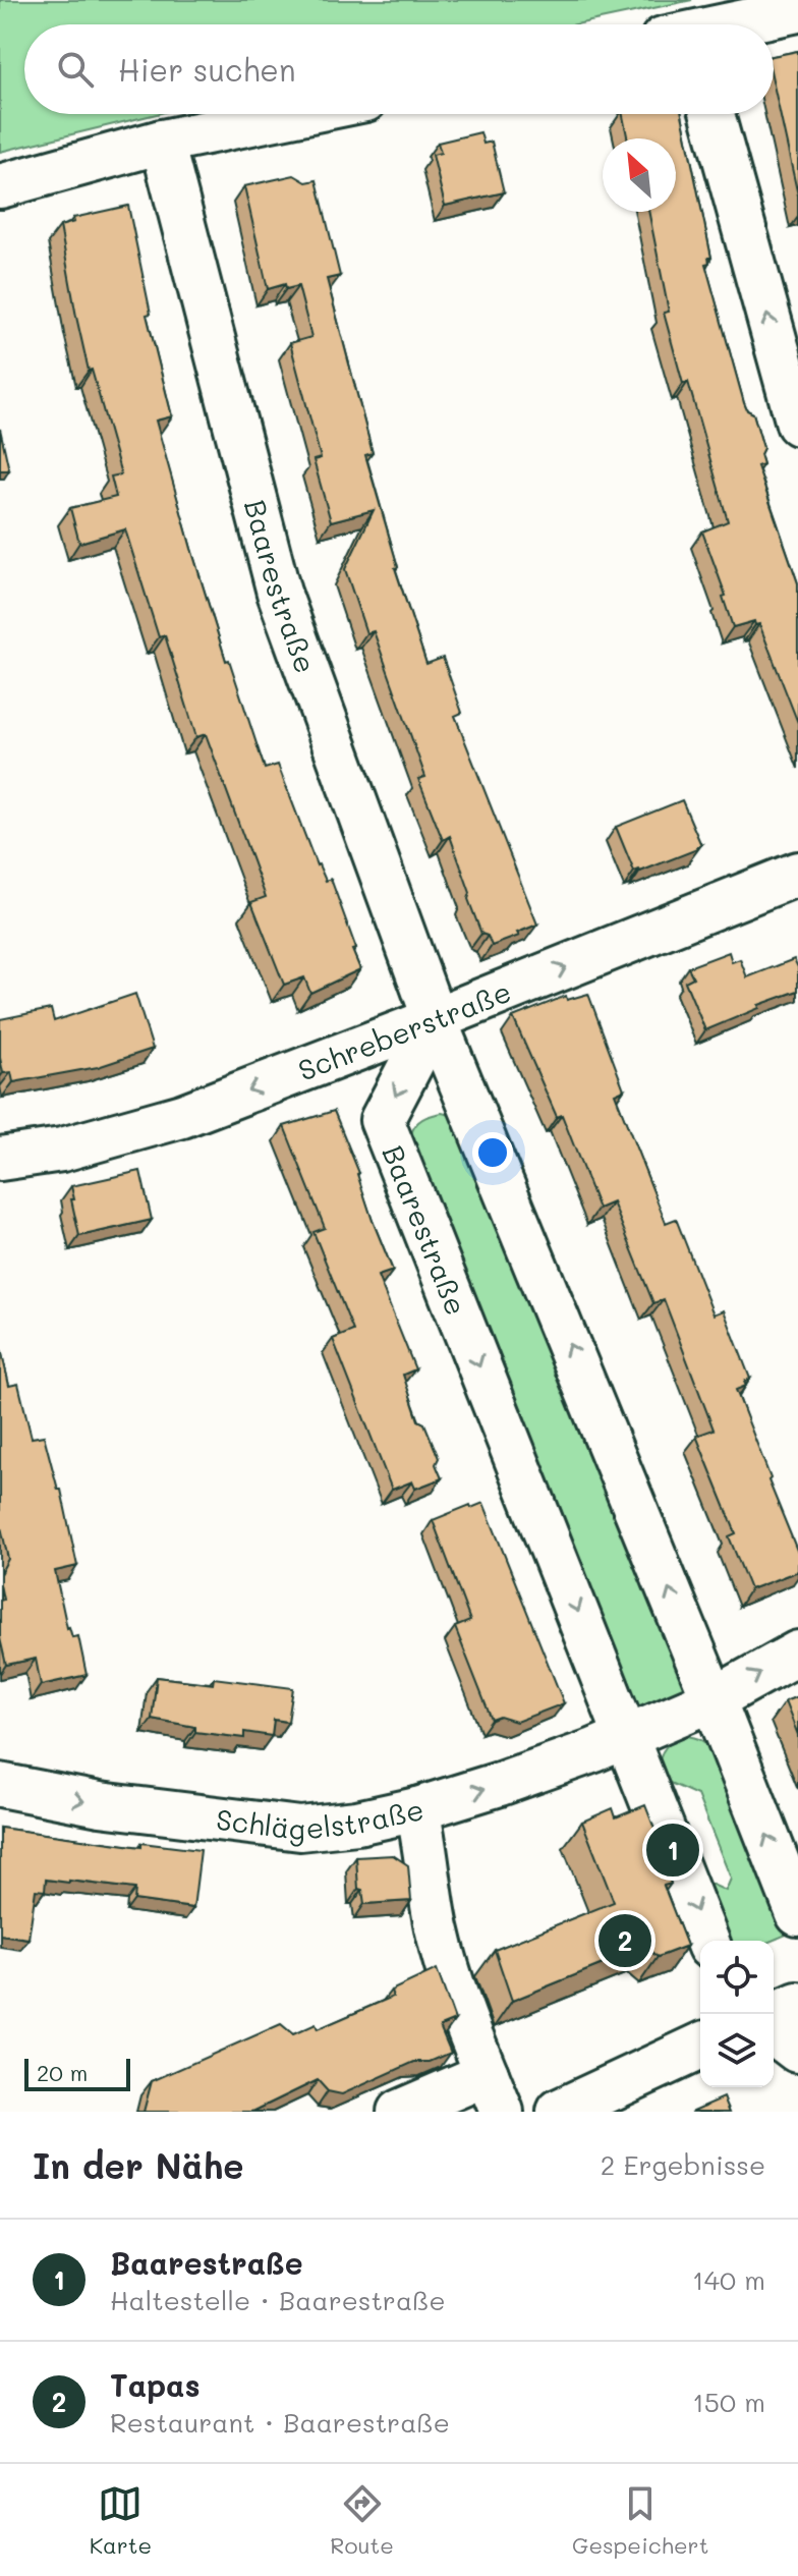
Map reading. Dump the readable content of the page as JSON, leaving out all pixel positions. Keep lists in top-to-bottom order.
{
  "streets": {
    "street": ["Baarestraße", "Schreberstraße", "Schlägelstraße"]
  },
  "crossings": [
    ["Baarestraße", "Schreberstraße"],
    ["Baarestraße", "Schlägelstraße"]
  ],
  "one_way": ["Schlägelstraße"],
  "scale_bar": "20 m",
  "north": "top left",
  "page": {
    "search": "Hier suchen",
    "pins": ["1", "2"],
    "scale": "20 m",
    "heading": ["In der Nähe", "2 Ergebnisse"],
    "list": [
      {
        "mark": "1",
        "name": "Baarestraße",
        "note": "Haltestelle · Baarestraße",
        "value": "140 m"
      },
      {
        "mark": "2",
        "name": "Tapas",
        "note": "Restaurant · Baarestraße",
        "value": "150 m"
      }
    ],
    "nav": ["Karte", "Route", "Gespeichert"]
  }
}
